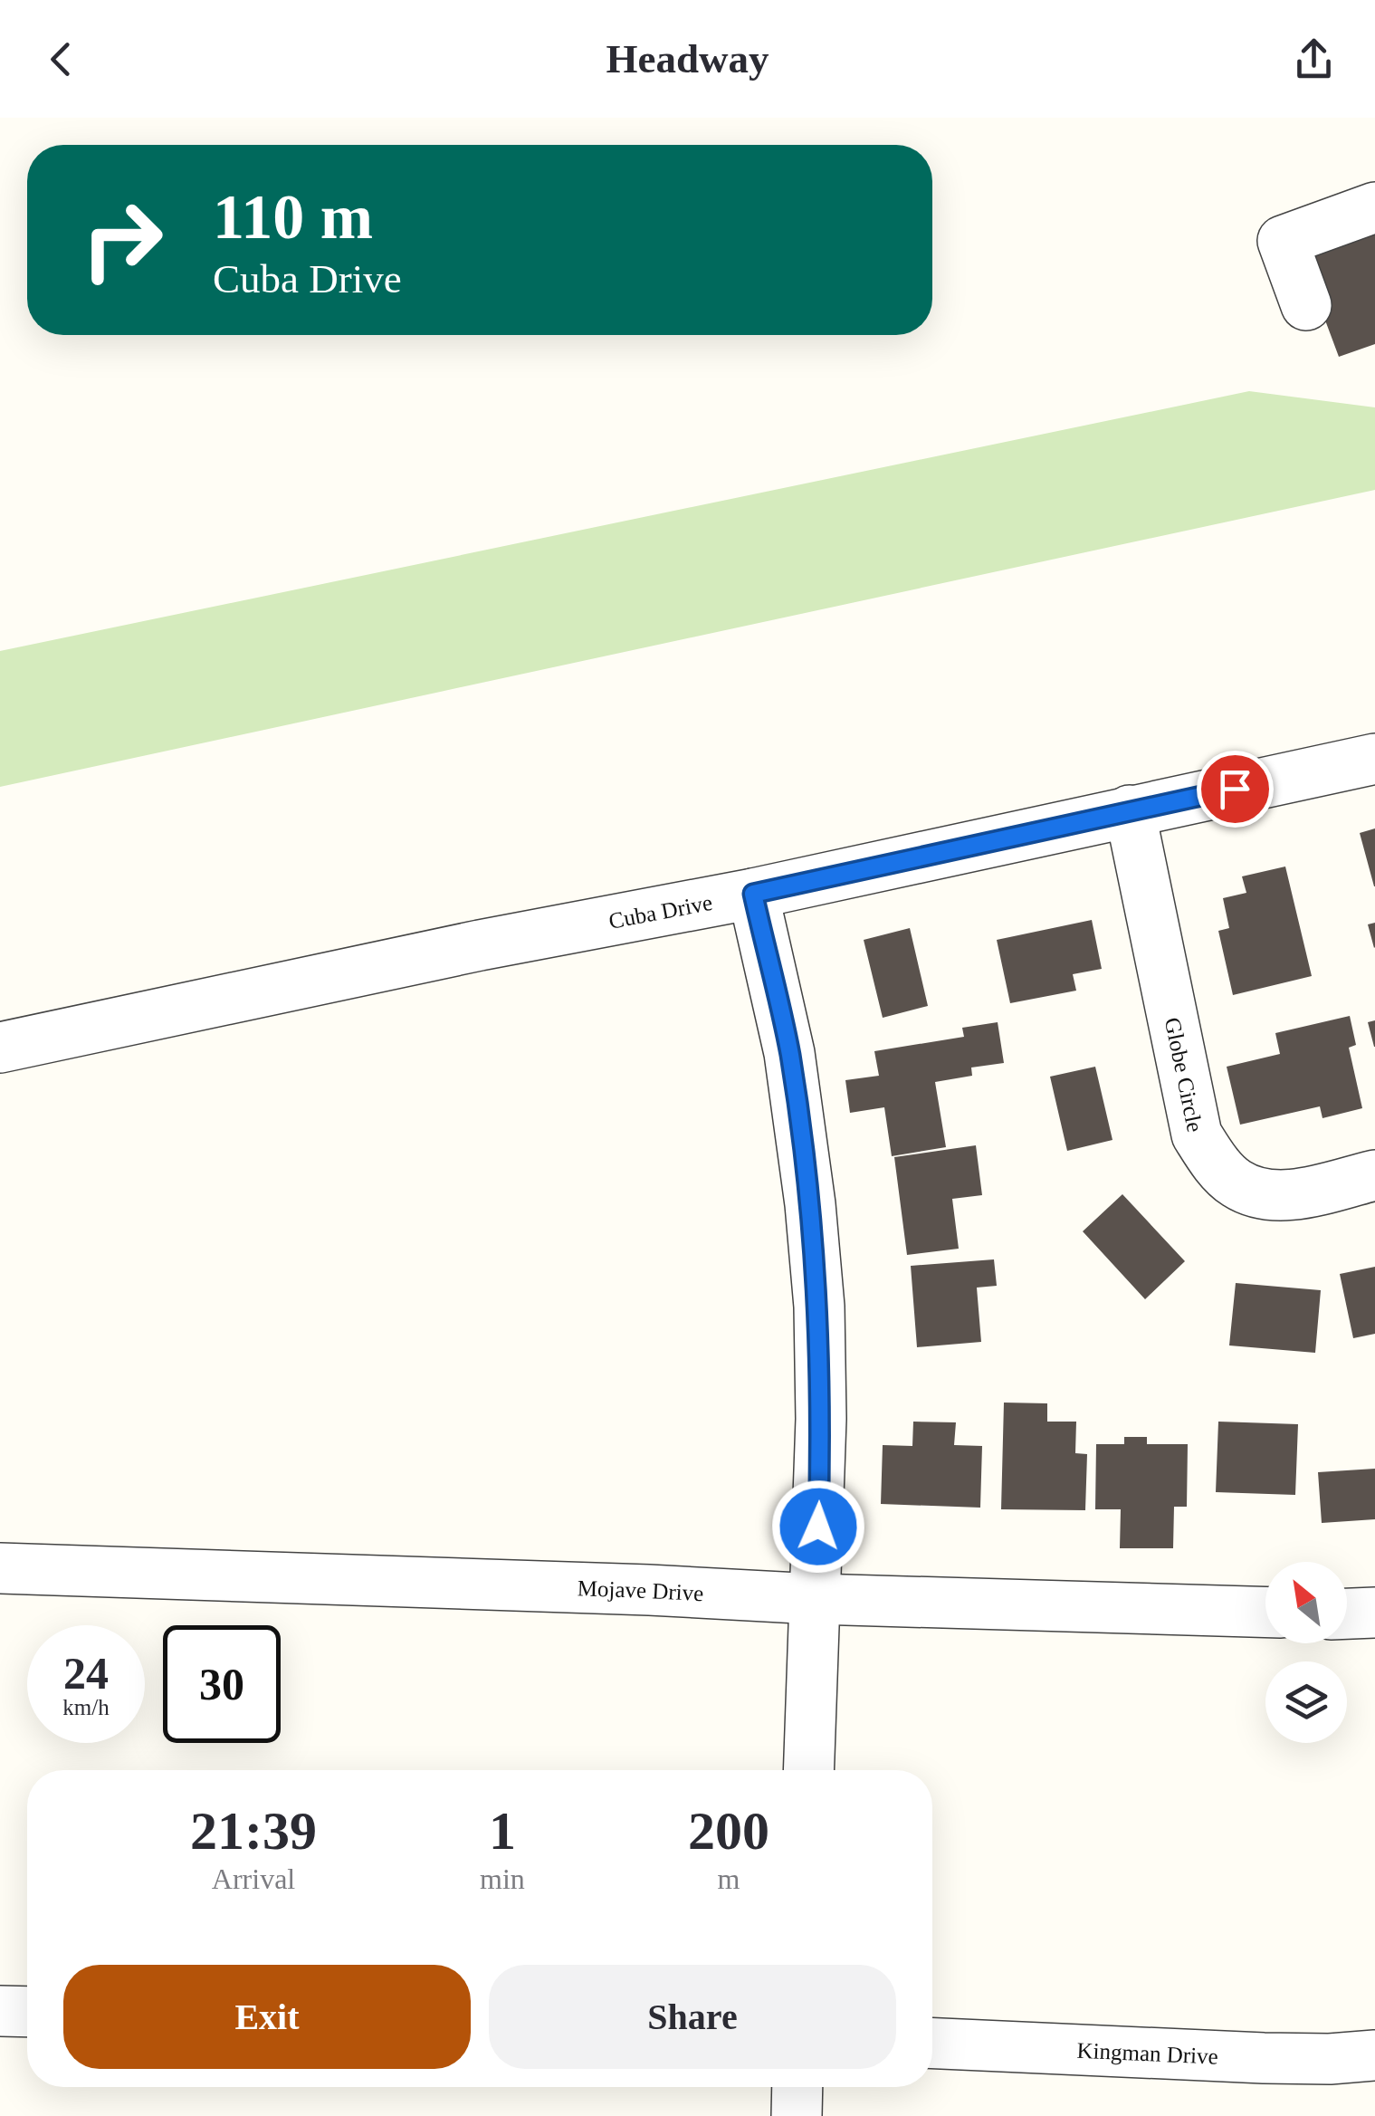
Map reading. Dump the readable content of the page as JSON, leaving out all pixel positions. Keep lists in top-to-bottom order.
{
  "streets": {
    "street": [
      "Cuba Drive",
      "Globe Circle",
      "Mojave Drive",
      "Kingman Drive"
    ]
  },
  "crossings": [
    ["Cuba Drive", "Globe Circle"]
  ],
  "north": "top left",
  "page": {
    "header": "Headway",
    "turn": ["110 m", "Cuba Drive"],
    "speed": "24 km/h",
    "limit": "30",
    "eta": [
      "21:39",
      "Arrival",
      "1",
      "min",
      "200",
      "m"
    ],
    "buttons": ["Exit", "Share"]
  }
}
